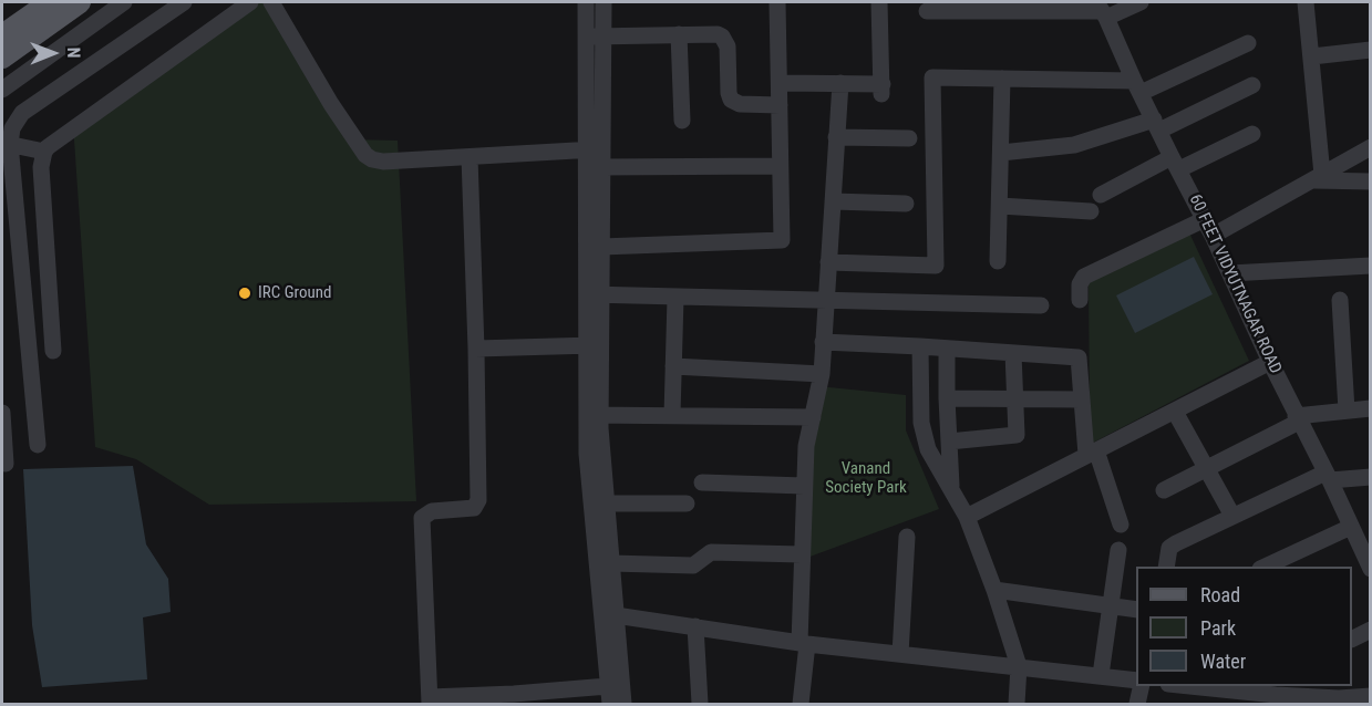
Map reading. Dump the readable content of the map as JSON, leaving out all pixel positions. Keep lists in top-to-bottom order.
{
  "streets": {
    "street": ["60 FEET VIDYUTNAGAR ROAD"]
  },
  "parks": ["Vanand Society Park"],
  "places": ["IRC Ground"],
  "legend": ["Road", "Park", "Water"],
  "north": "right"
}
